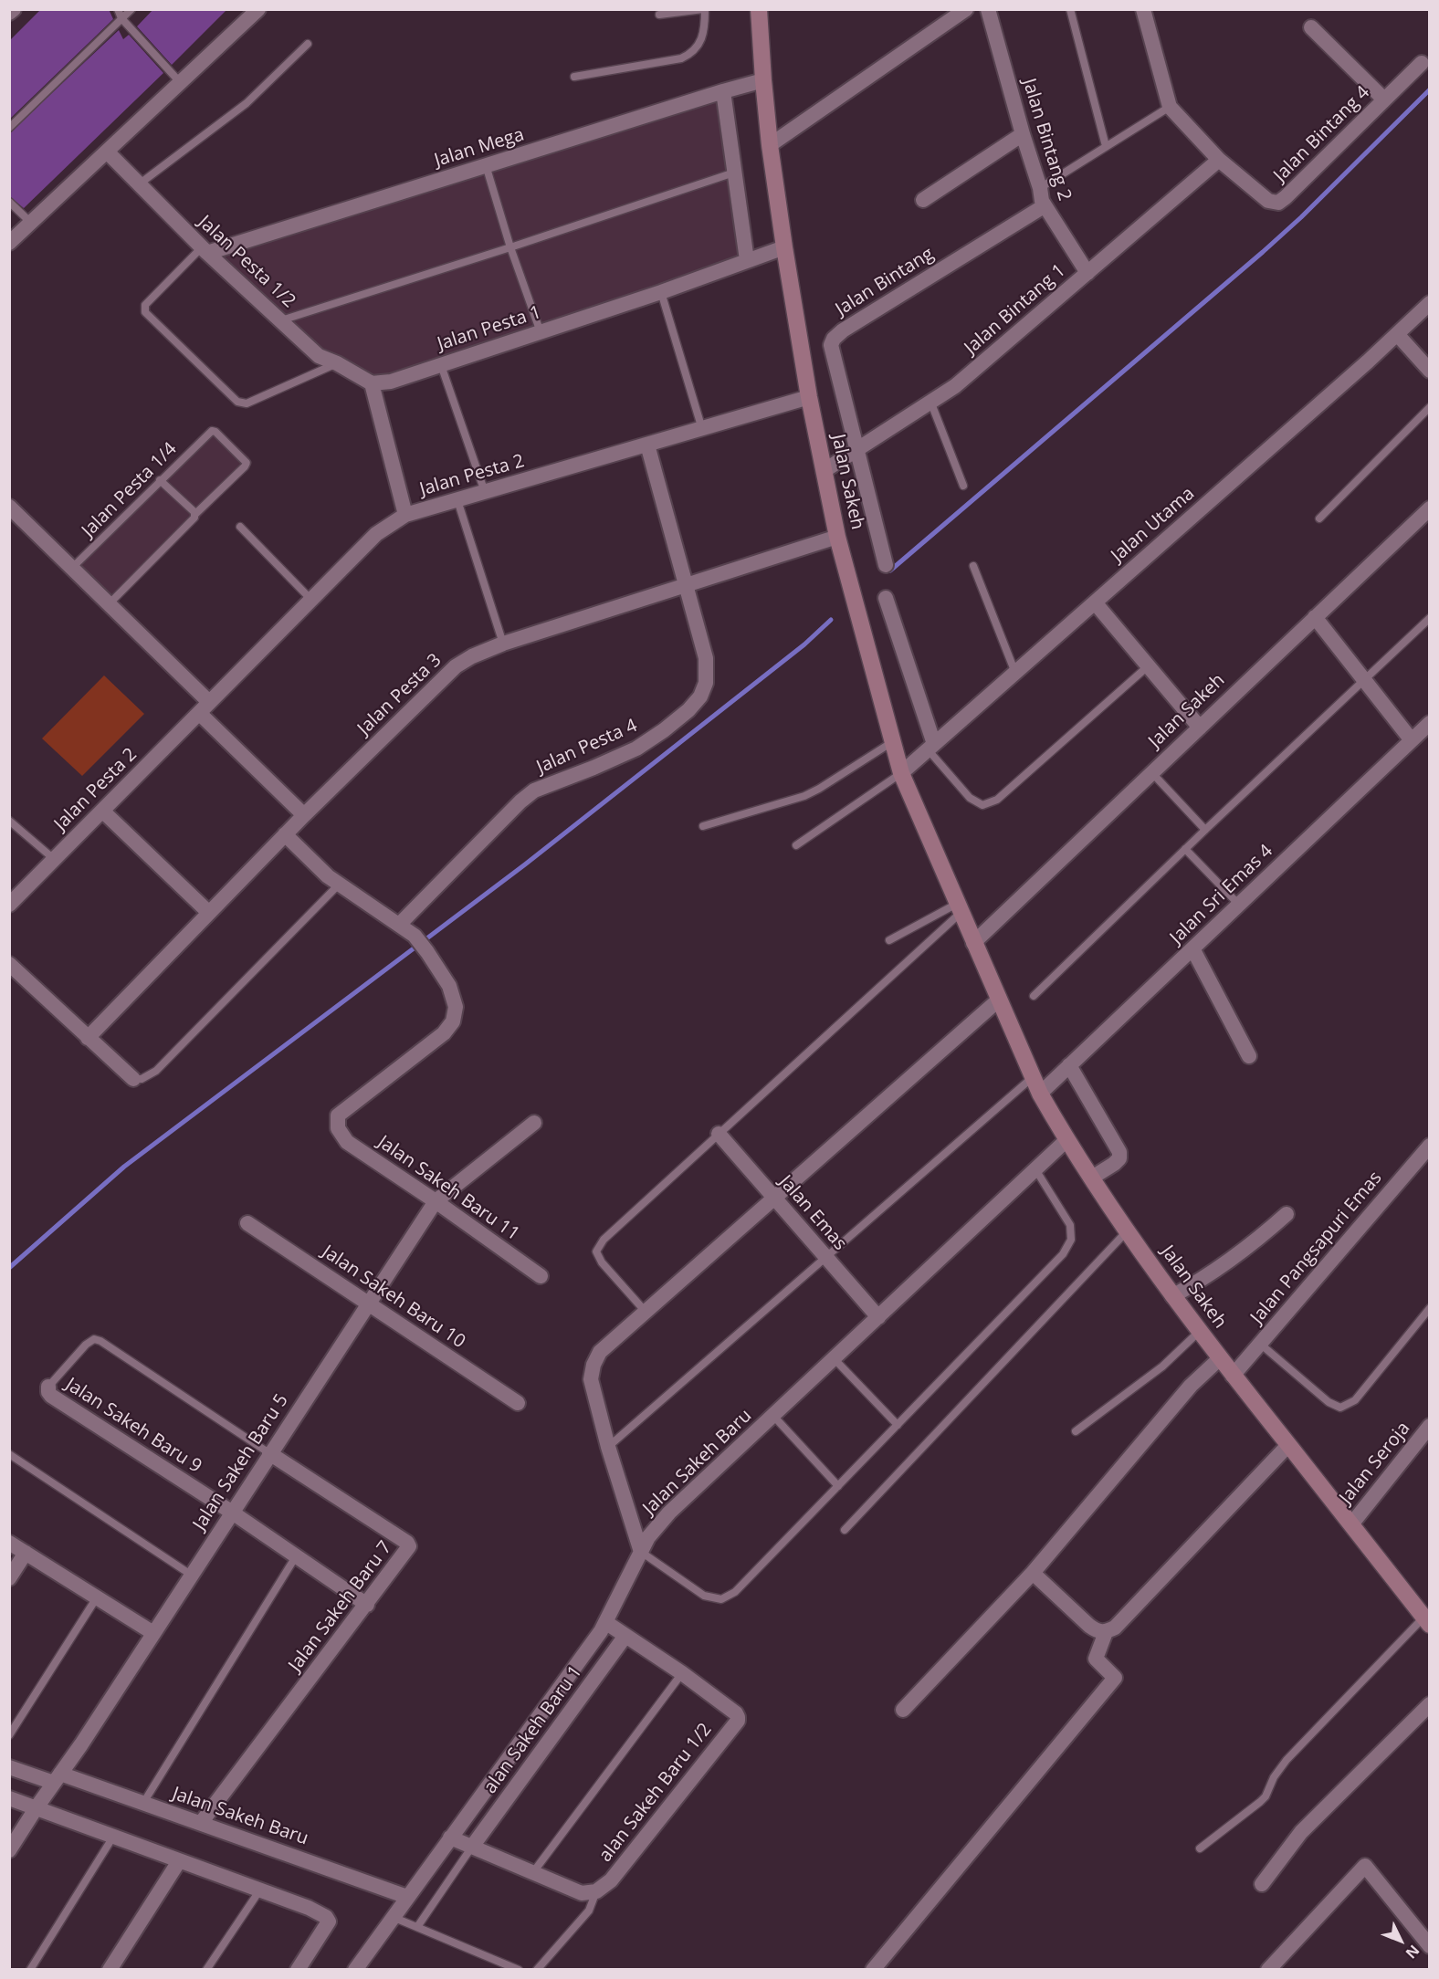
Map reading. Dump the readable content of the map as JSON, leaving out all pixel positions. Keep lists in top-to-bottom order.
{
  "streets": {
    "street": [
      "Jalan Bintang 4",
      "Jalan Bintang 2",
      "Jalan Mega",
      "Jalan Pesta 1/2",
      "Jalan Bintang",
      "Jalan Bintang 1",
      "Jalan Pesta 1",
      "Jalan Pesta 2",
      "Jalan Sakeh",
      "Jalan Utama",
      "Jalan Pesta 3",
      "Jalan Pesta 4",
      "Jalan Sri Emas 4",
      "Jalan Sakeh Baru 11",
      "Jalan Emas",
      "Jalan Pangsapuri Emas",
      "Jalan Sakeh Baru 10",
      "Jalan Sakeh Baru 9",
      "Jalan Sakeh Baru 5",
      "Jalan Sakeh Baru",
      "Jalan Seroja",
      "Jalan Sakeh Baru 7",
      "alan Sakeh Baru 1",
      "alan Sakeh Baru 1/2"
    ],
    "lane": ["Jalan Pesta 1/4"]
  },
  "crossings": [
    ["Jalan Bintang 4", "Jalan Bintang 1"],
    ["Jalan Bintang 2", "Jalan Bintang"],
    ["Jalan Bintang 2", "Jalan Bintang 1"],
    ["Jalan Mega", "Jalan Pesta 1/2"],
    ["Jalan Mega", "Jalan Sakeh"],
    ["Jalan Pesta 1/2", "Jalan Pesta 1"],
    ["Jalan Bintang", "Jalan Bintang 1"],
    ["Jalan Bintang 1", "Jalan Sakeh"],
    ["Jalan Pesta 1", "Jalan Sakeh"],
    ["Jalan Pesta 2", "Jalan Sakeh"],
    ["Jalan Pesta 2", "Jalan Pesta 4"],
    ["Jalan Sakeh", "Jalan Utama"],
    ["Jalan Sakeh", "Jalan Pesta 3"],
    ["Jalan Sakeh", "Jalan Sri Emas 4"],
    ["Jalan Sakeh", "Jalan Pangsapuri Emas"],
    ["Jalan Sakeh", "Jalan Sakeh Baru"],
    ["Jalan Sakeh", "Jalan Seroja"],
    ["Jalan Pesta 3", "Jalan Pesta 4"],
    ["Jalan Pesta 4", "Jalan Sakeh Baru 11"],
    ["Jalan Sakeh Baru 11", "Jalan Sakeh Baru 5"],
    ["Jalan Emas", "Jalan Sakeh Baru"],
    ["Jalan Sakeh Baru 10", "Jalan Sakeh Baru 5"],
    ["Jalan Sakeh Baru 9", "Jalan Sakeh Baru 5"],
    ["Jalan Sakeh Baru 9", "Jalan Sakeh Baru 7"],
    ["Jalan Sakeh Baru 5", "Jalan Sakeh Baru"],
    ["Jalan Sakeh Baru 5", "Jalan Sakeh Baru 7"],
    ["Jalan Sakeh Baru", "Jalan Sakeh Baru 7"]
  ],
  "north": "bottom right"
}
